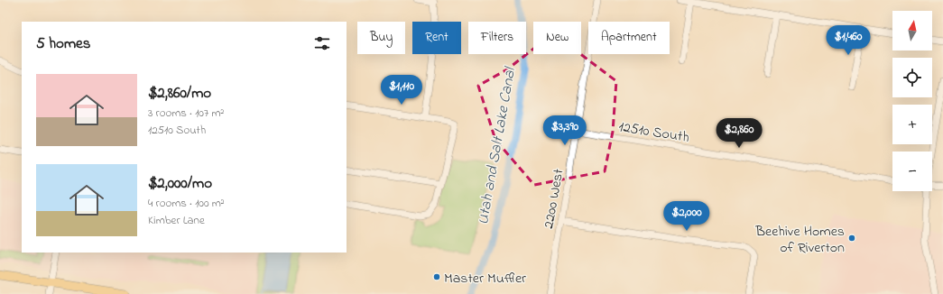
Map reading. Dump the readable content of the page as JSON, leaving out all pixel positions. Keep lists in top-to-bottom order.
{
  "streets": {
    "street": ["12510 South", "2200 West"]
  },
  "crossings": [
    ["12510 South", "2200 West"]
  ],
  "water": ["Utah and Salt Lake Canal"],
  "places": ["Beehive Homes of Riverton", "Master Muffler"],
  "north": "top",
  "page": {
    "map_buttons": ["+", "−"],
    "chip": [
      "Buy",
      "Rent",
      "Filters",
      "New",
      "Apartment"
    ],
    "heading": "5 homes",
    "price": [
      "$1,460",
      "$1,110",
      "$3,390",
      "$2,860",
      "$2,000"
    ],
    "list": [
      {
        "name": "$2,860/mo",
        "note": "3 rooms · 107 m² · 12510 South"
      },
      {
        "name": "$2,000/mo",
        "note": "4 rooms · 100 m² · Kimber Lane"
      }
    ]
  }
}
